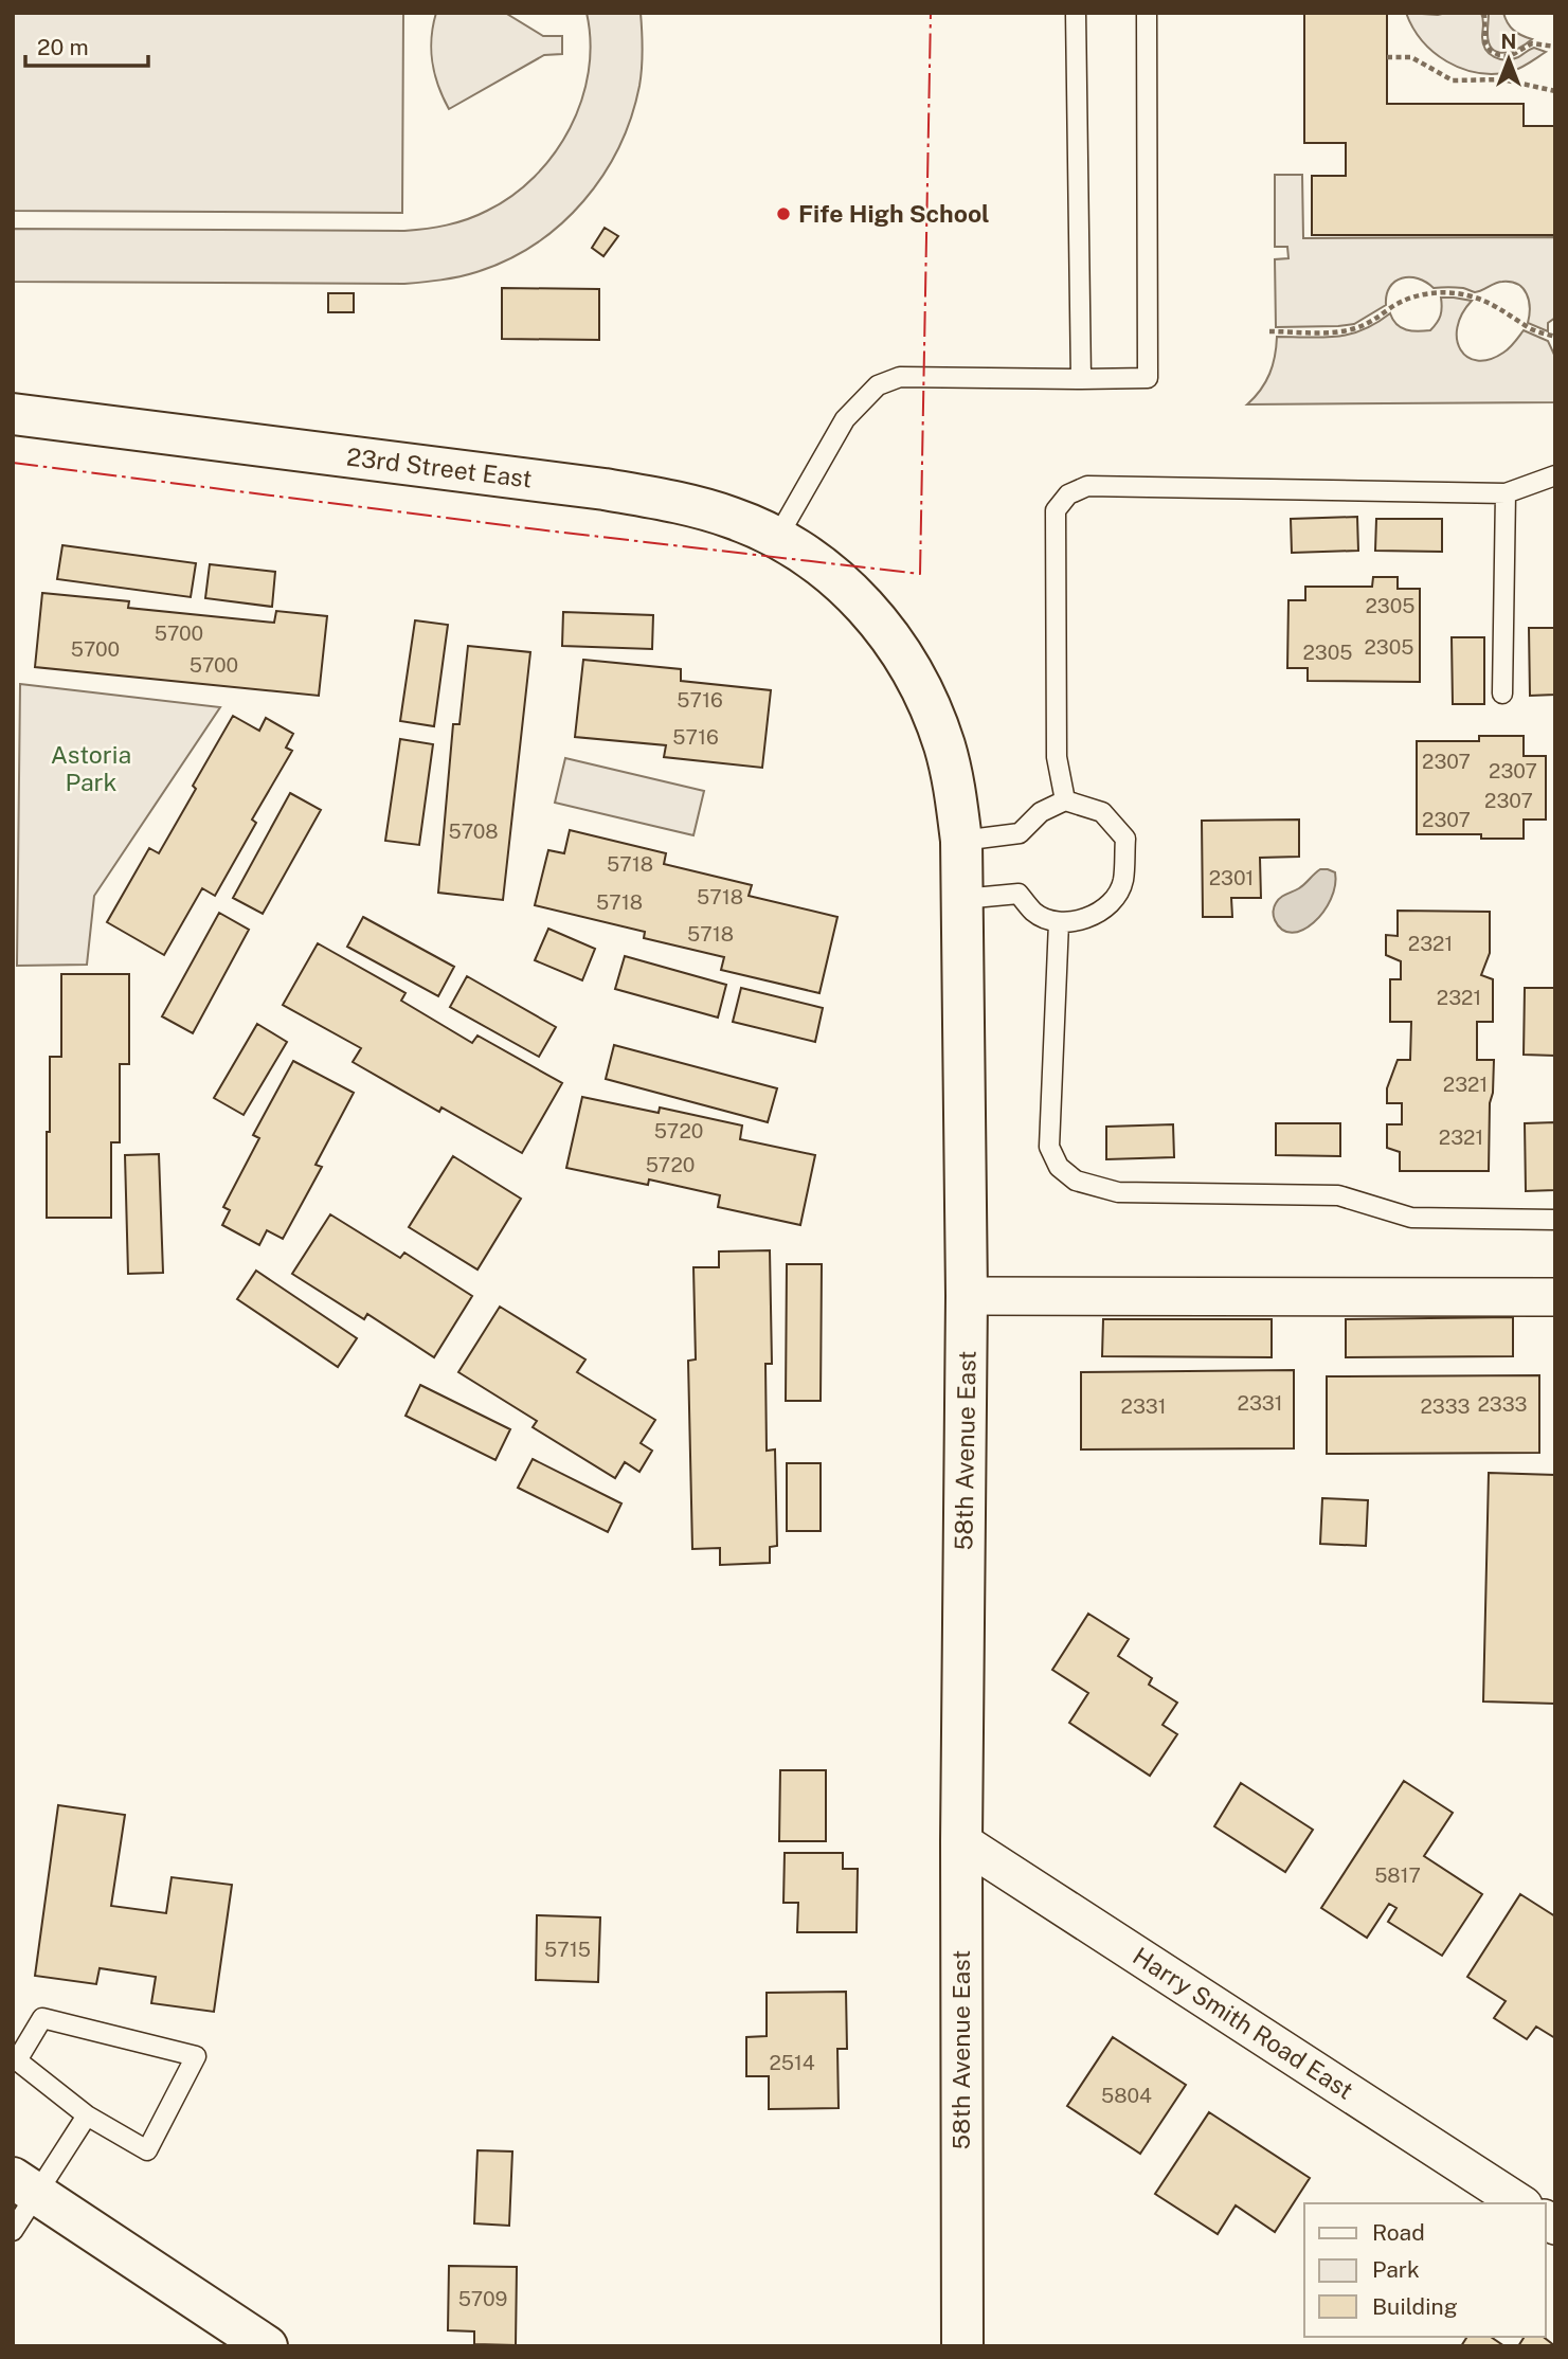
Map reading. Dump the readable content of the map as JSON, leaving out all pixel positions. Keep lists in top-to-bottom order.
{
  "streets": {
    "street": ["23rd Street East", "58th Avenue East", "Harry Smith Road East"]
  },
  "crossings": [
    ["23rd Street East", "58th Avenue East"],
    ["58th Avenue East", "Harry Smith Road East"]
  ],
  "parks": ["Astoria Park"],
  "places": ["Fife High School"],
  "house_numbers": [
    "2305",
    "5700",
    "2305",
    "5700",
    "2305",
    "5700",
    "5716",
    "5716",
    "2307",
    "2307",
    "2307",
    "2307",
    "5708",
    "5718",
    "2301",
    "5718",
    "5718",
    "5718",
    "2321",
    "2321",
    "2321",
    "5720",
    "2321",
    "5720",
    "2331",
    "2333",
    "2331",
    "2333",
    "5817",
    "5715",
    "2514",
    "5804",
    "5709"
  ],
  "legend": ["Road", "Park", "Building"],
  "scale_bar": "20 m",
  "north": "top"
}
